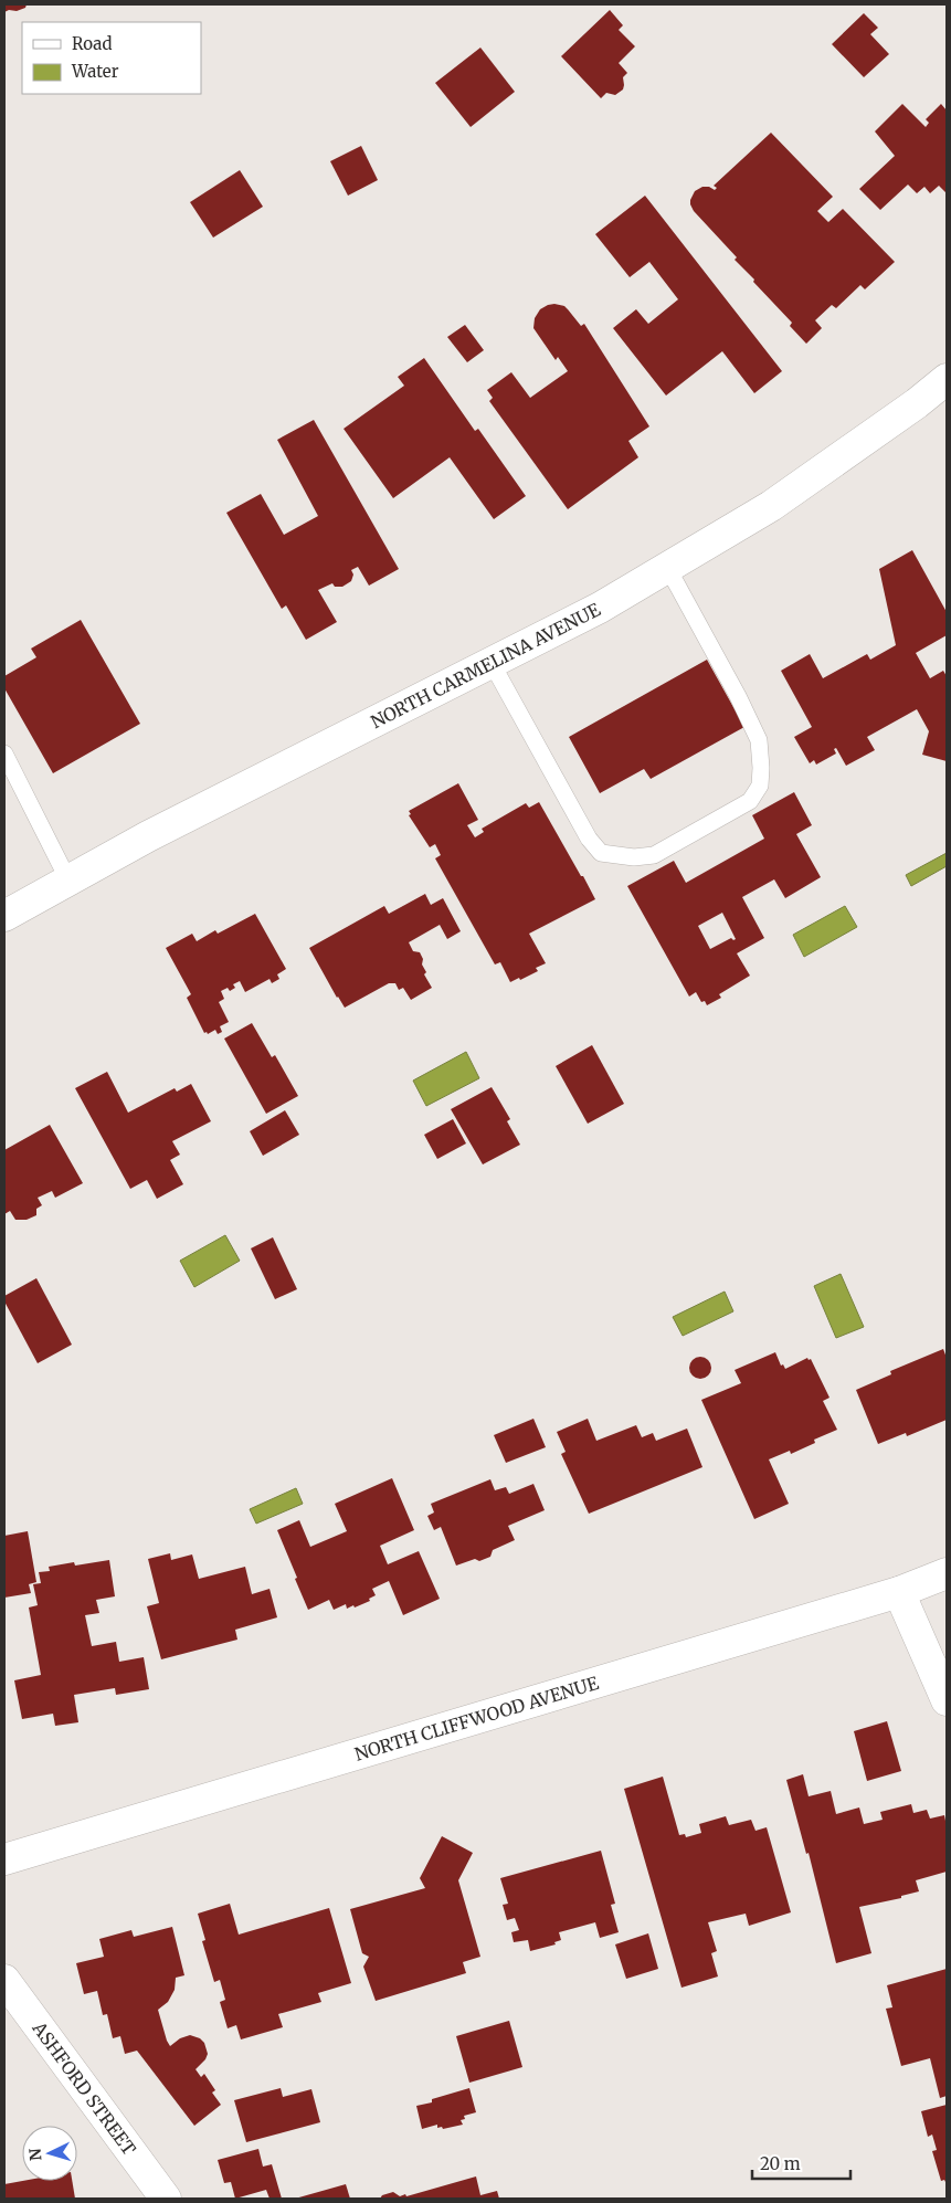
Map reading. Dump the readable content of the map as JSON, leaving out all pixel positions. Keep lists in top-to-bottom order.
{
  "streets": {
    "street": ["NORTH CARMELINA AVENUE", "NORTH CLIFFWOOD AVENUE", "ASHFORD STREET"]
  },
  "legend": ["Road", "Water"],
  "scale_bar": "20 m",
  "north": "left"
}
